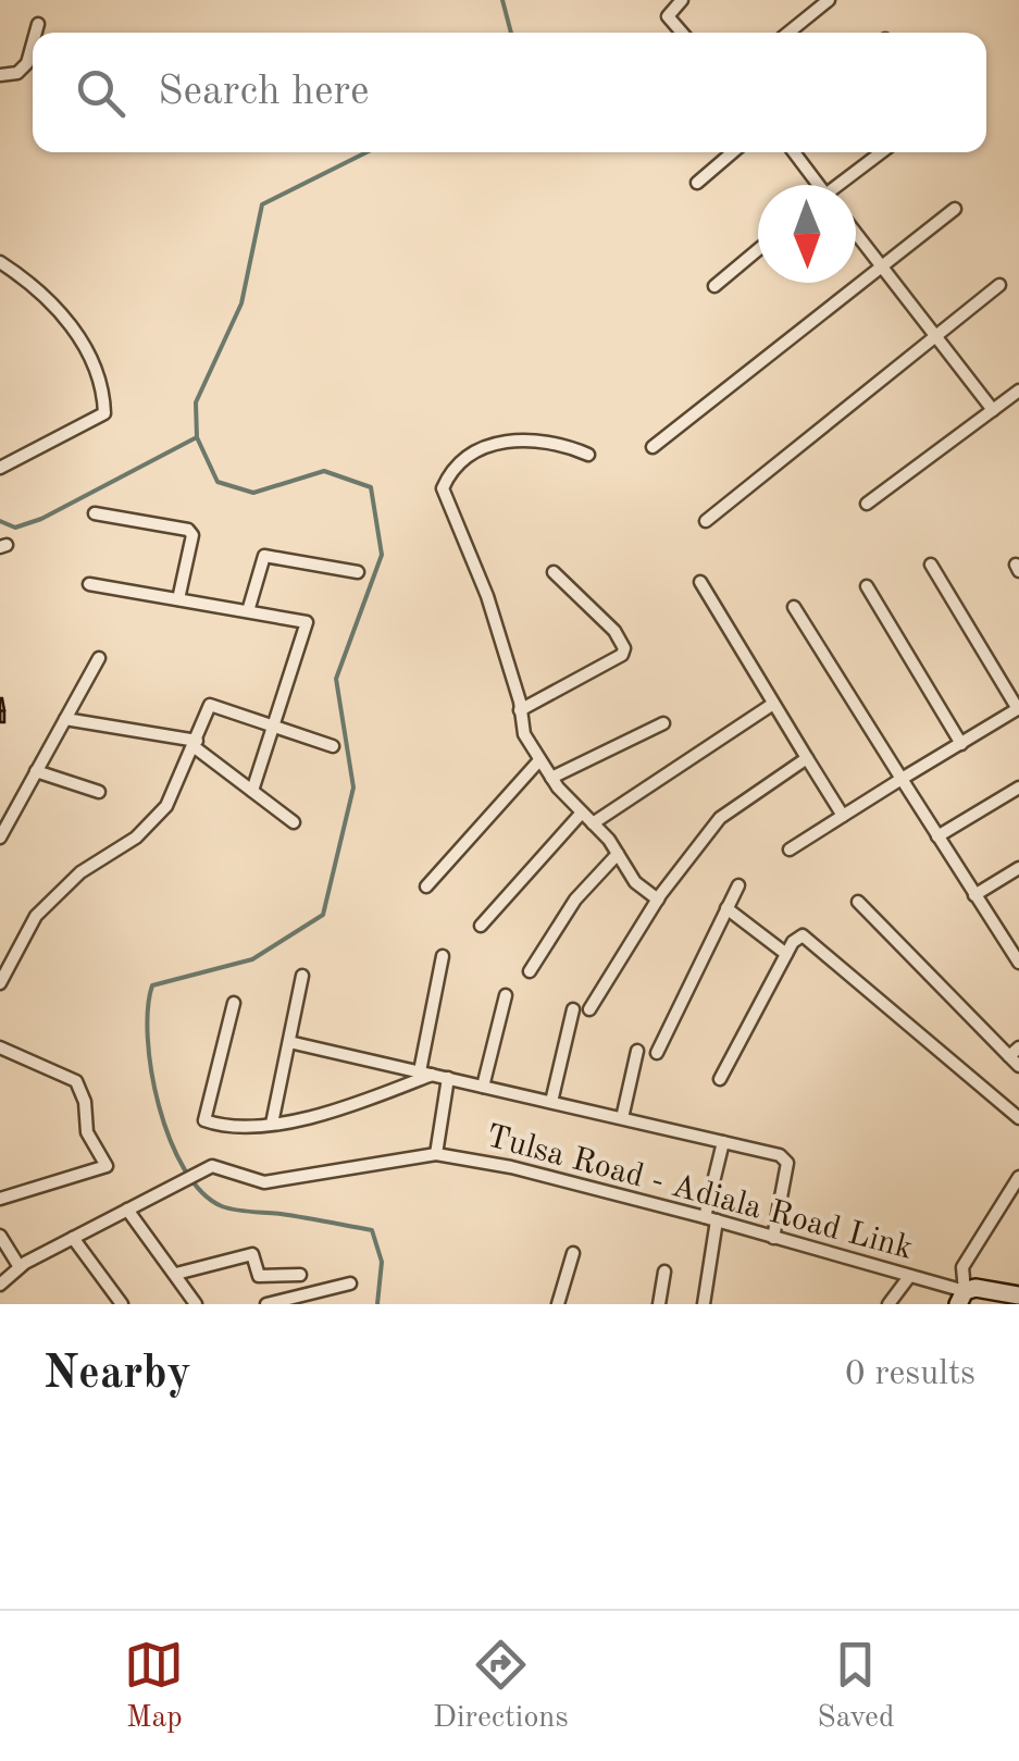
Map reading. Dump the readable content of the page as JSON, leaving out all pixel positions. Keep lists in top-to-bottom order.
{
  "streets": {
    "street": ["Tulsa Road - Adiala Road Link"]
  },
  "north": "bottom",
  "page": {
    "search": "Search here",
    "heading": ["Nearby", "0 results"],
    "nav": ["Map", "Directions", "Saved"]
  }
}
